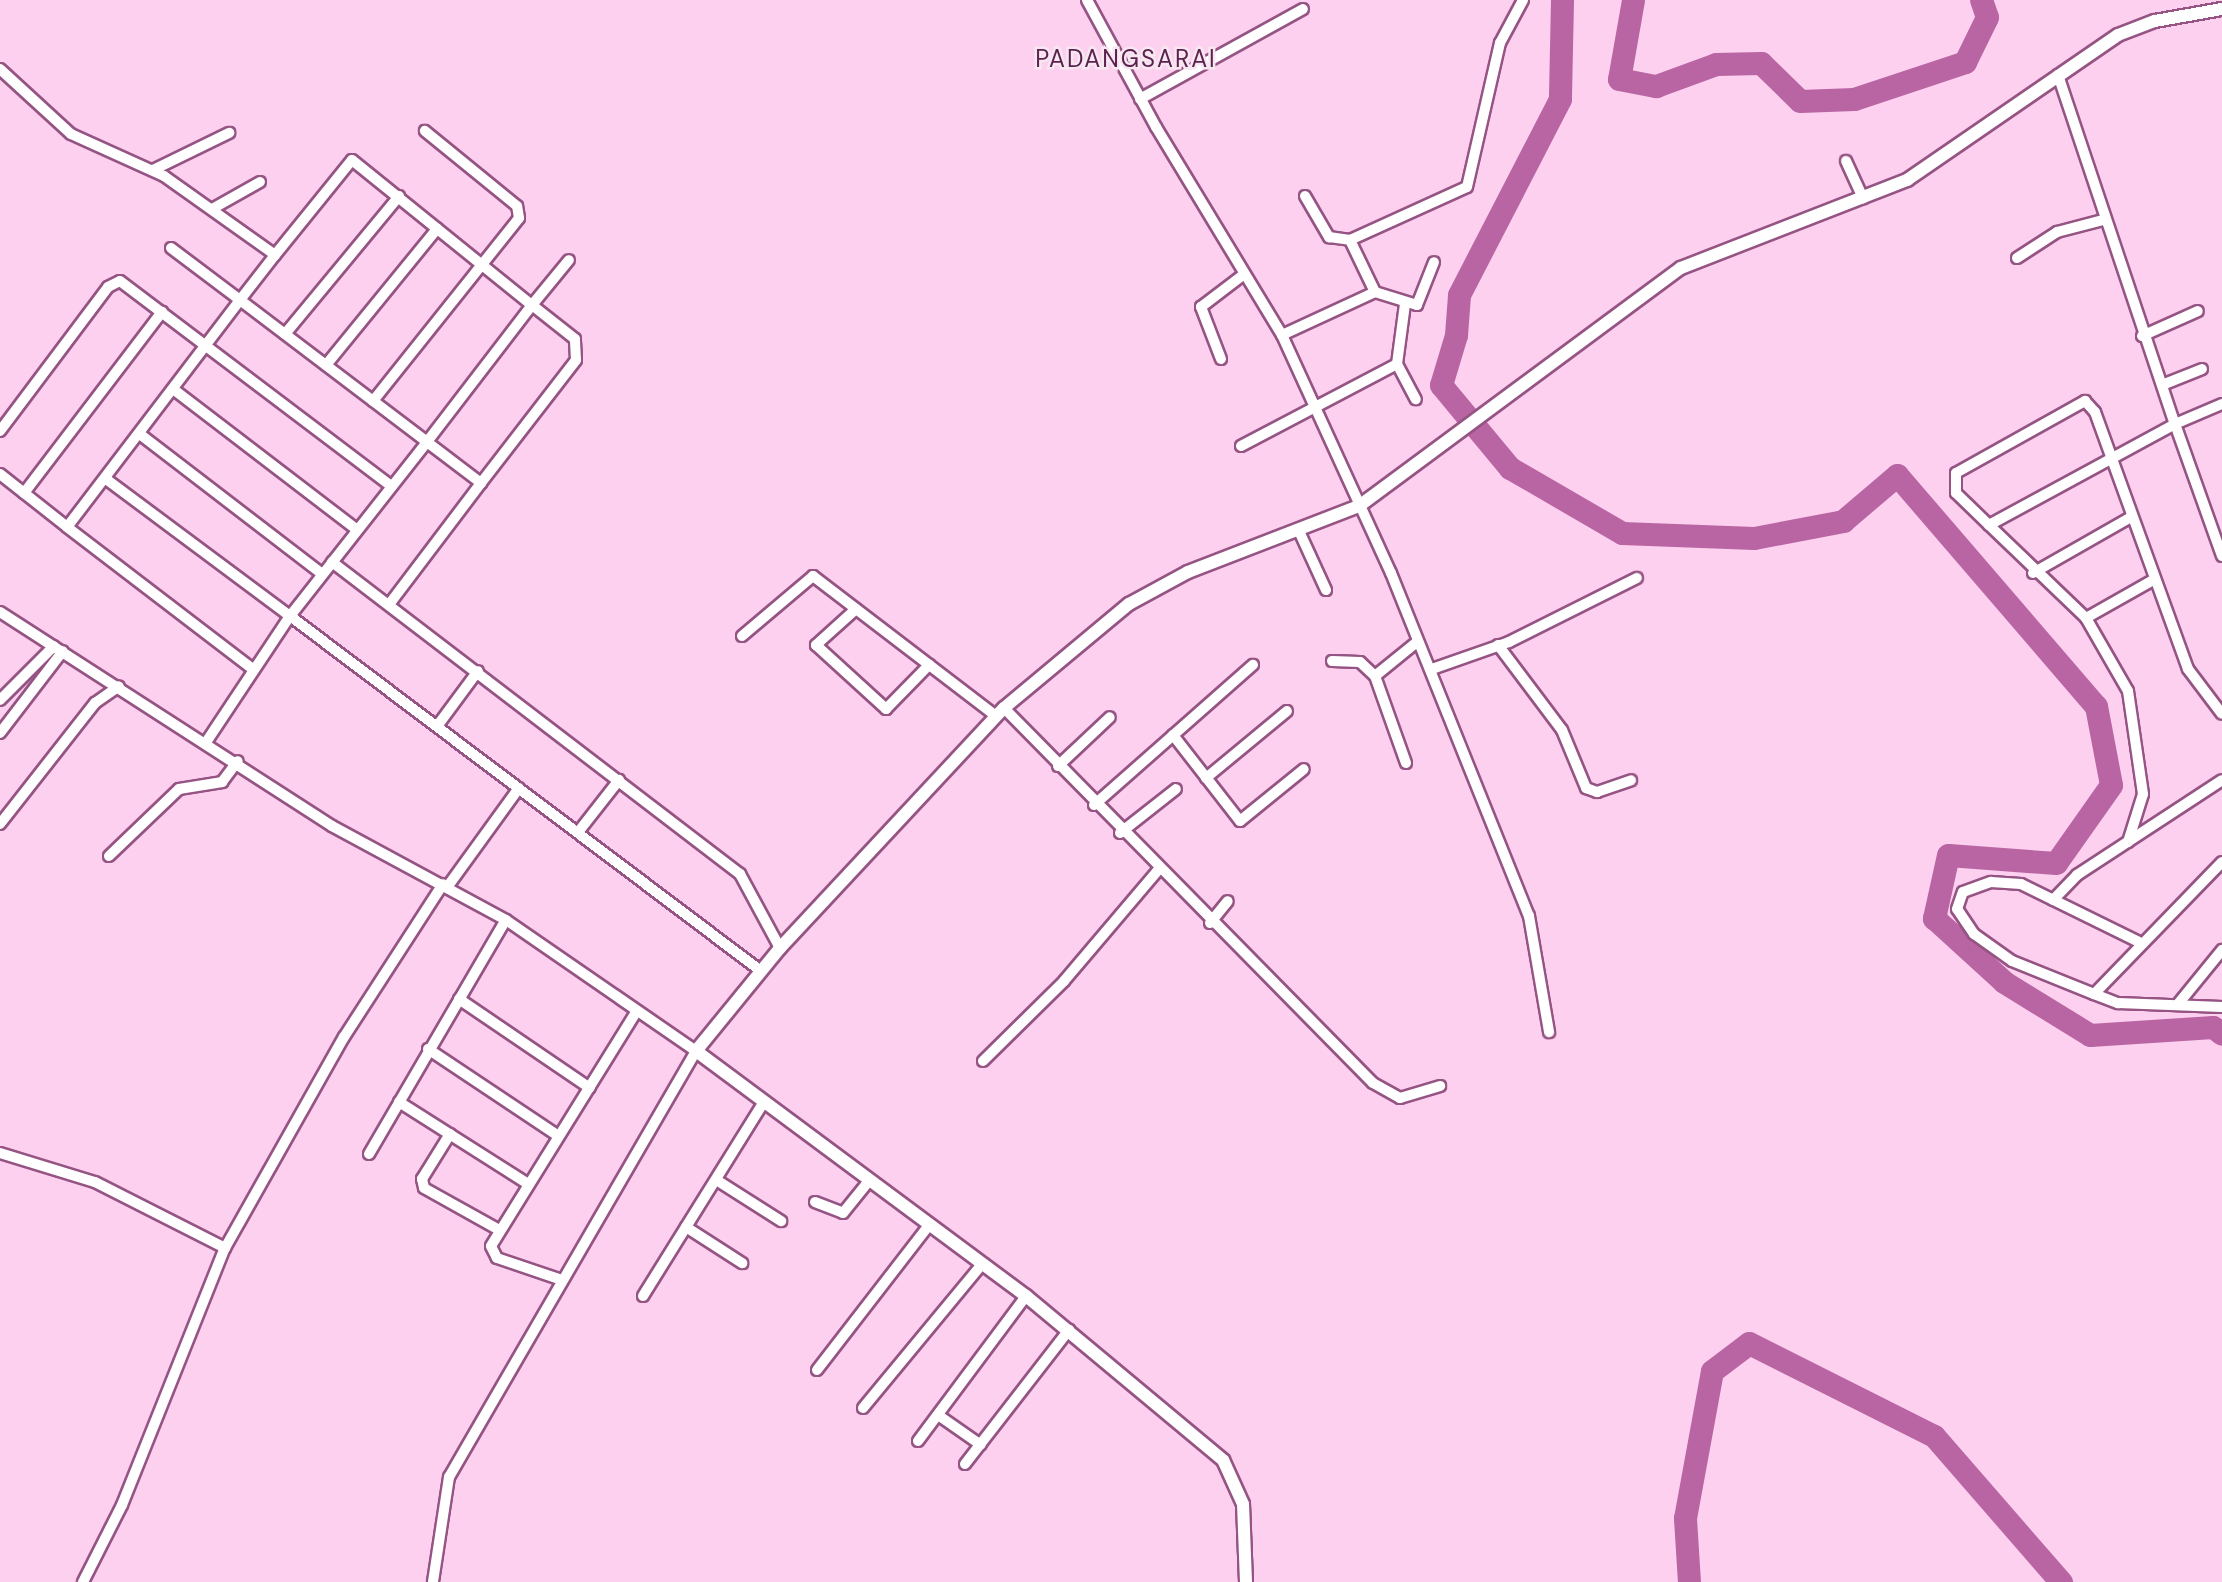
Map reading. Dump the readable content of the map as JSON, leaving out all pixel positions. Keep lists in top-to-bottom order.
{
  "districts": ["PADANGSARAI"]
}
